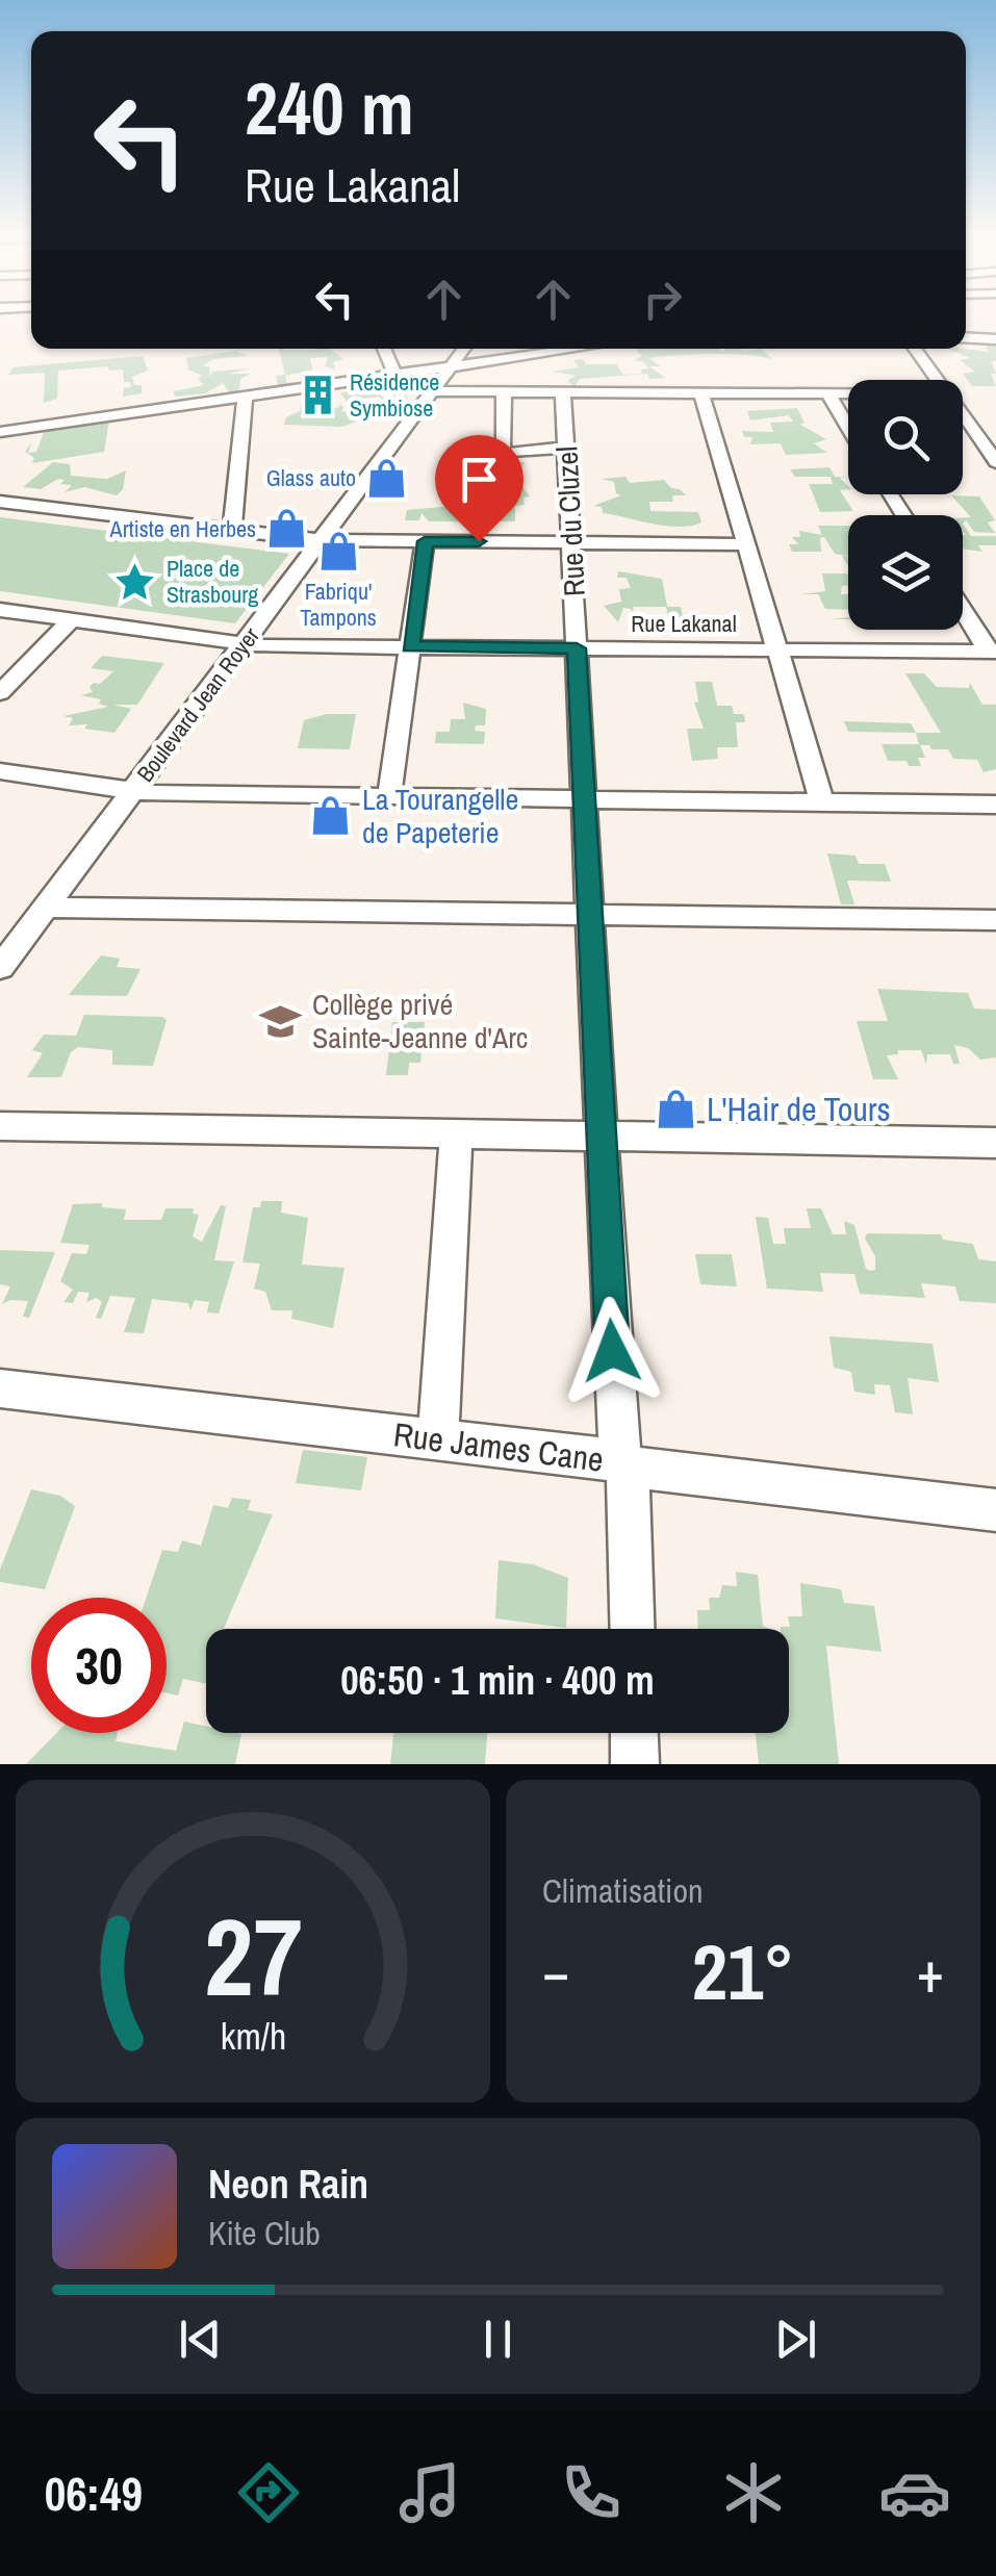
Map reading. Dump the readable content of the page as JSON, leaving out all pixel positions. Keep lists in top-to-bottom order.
{
  "streets": {
    "street": [
      "Rue du Cluzel",
      "Rue Lakanal",
      "Boulevard Jean Royer",
      "Rue James Cane"
    ]
  },
  "crossings": [
    ["Rue du Cluzel", "Rue Lakanal"],
    ["Rue du Cluzel", "Rue James Cane"],
    ["Rue Lakanal", "Boulevard Jean Royer"]
  ],
  "places": {
    "building": ["Résidence Symbiose"],
    "shop": [
      "Glass auto",
      "Artiste en Herbes",
      "Fabriqu' Tampons",
      "La Tourangelle de Papeterie",
      "L'Hair de Tours"
    ],
    "place": ["Place de Strasbourg"],
    "school or university": ["Collège privé Sainte-Jeanne d'Arc"]
  },
  "page": {
    "turn": ["240 m", "Rue Lakanal"],
    "limit": "30",
    "trip": "06:50 · 1 min · 400 m",
    "tile": "Climatisation",
    "heat": ["−", "21°", "+"],
    "song": ["Neon Rain", "Kite Club"],
    "tabs": "06:49",
    "gauge": ["27", "km/h"]
  }
}
